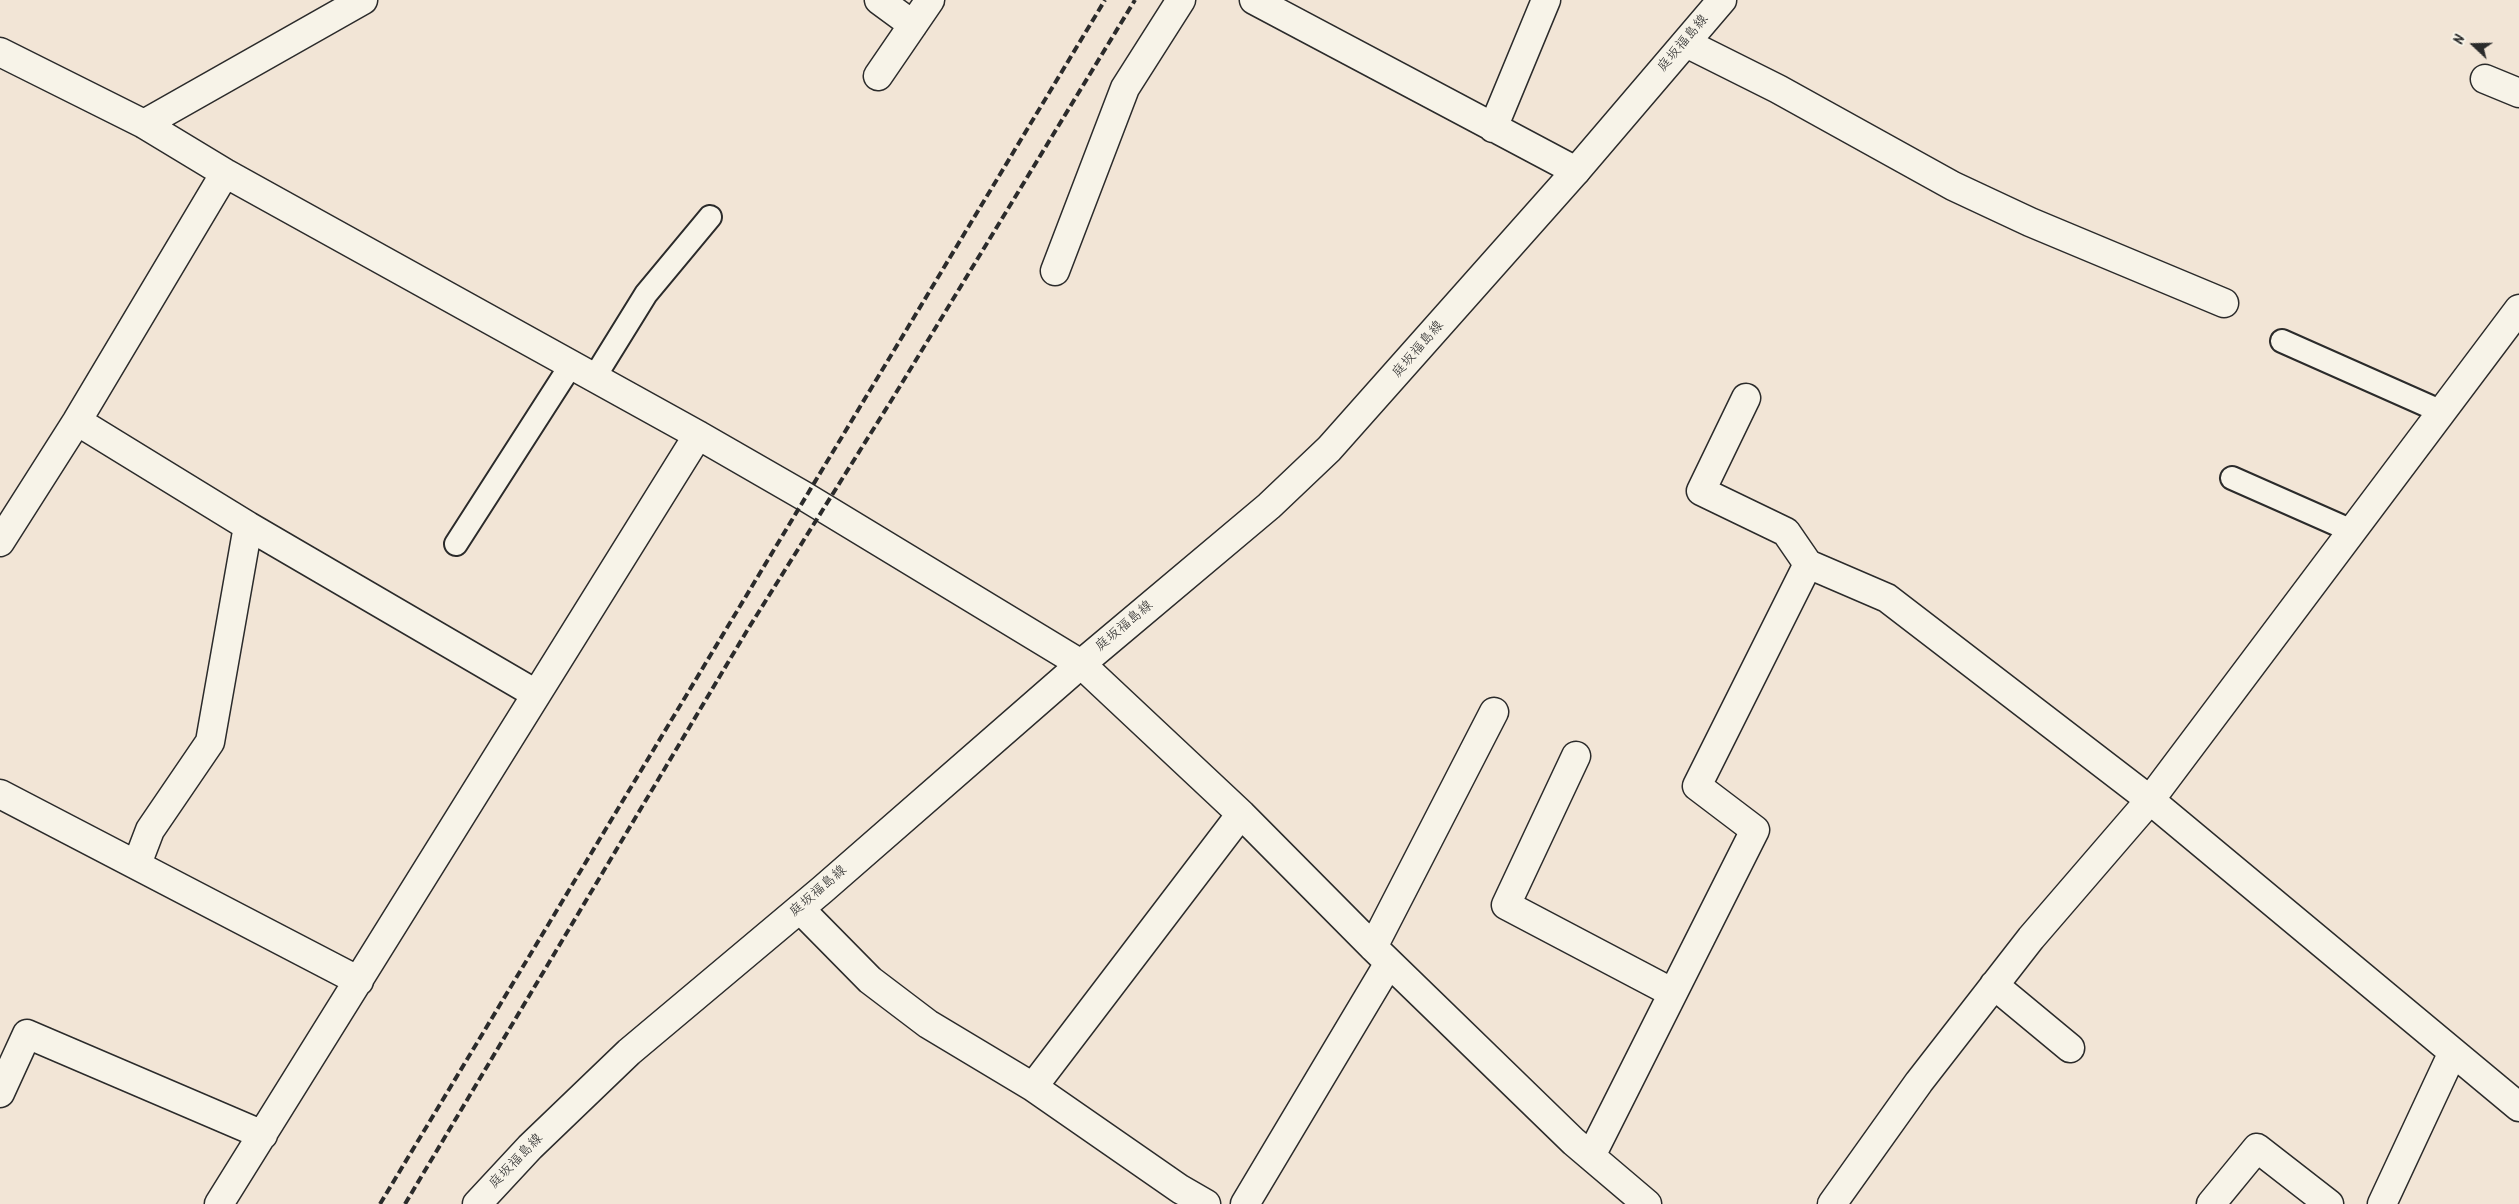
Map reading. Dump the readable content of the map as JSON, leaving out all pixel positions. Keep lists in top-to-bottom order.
{
  "streets": {
    "street": ["庭坂福島線"]
  },
  "north": "left"
}
